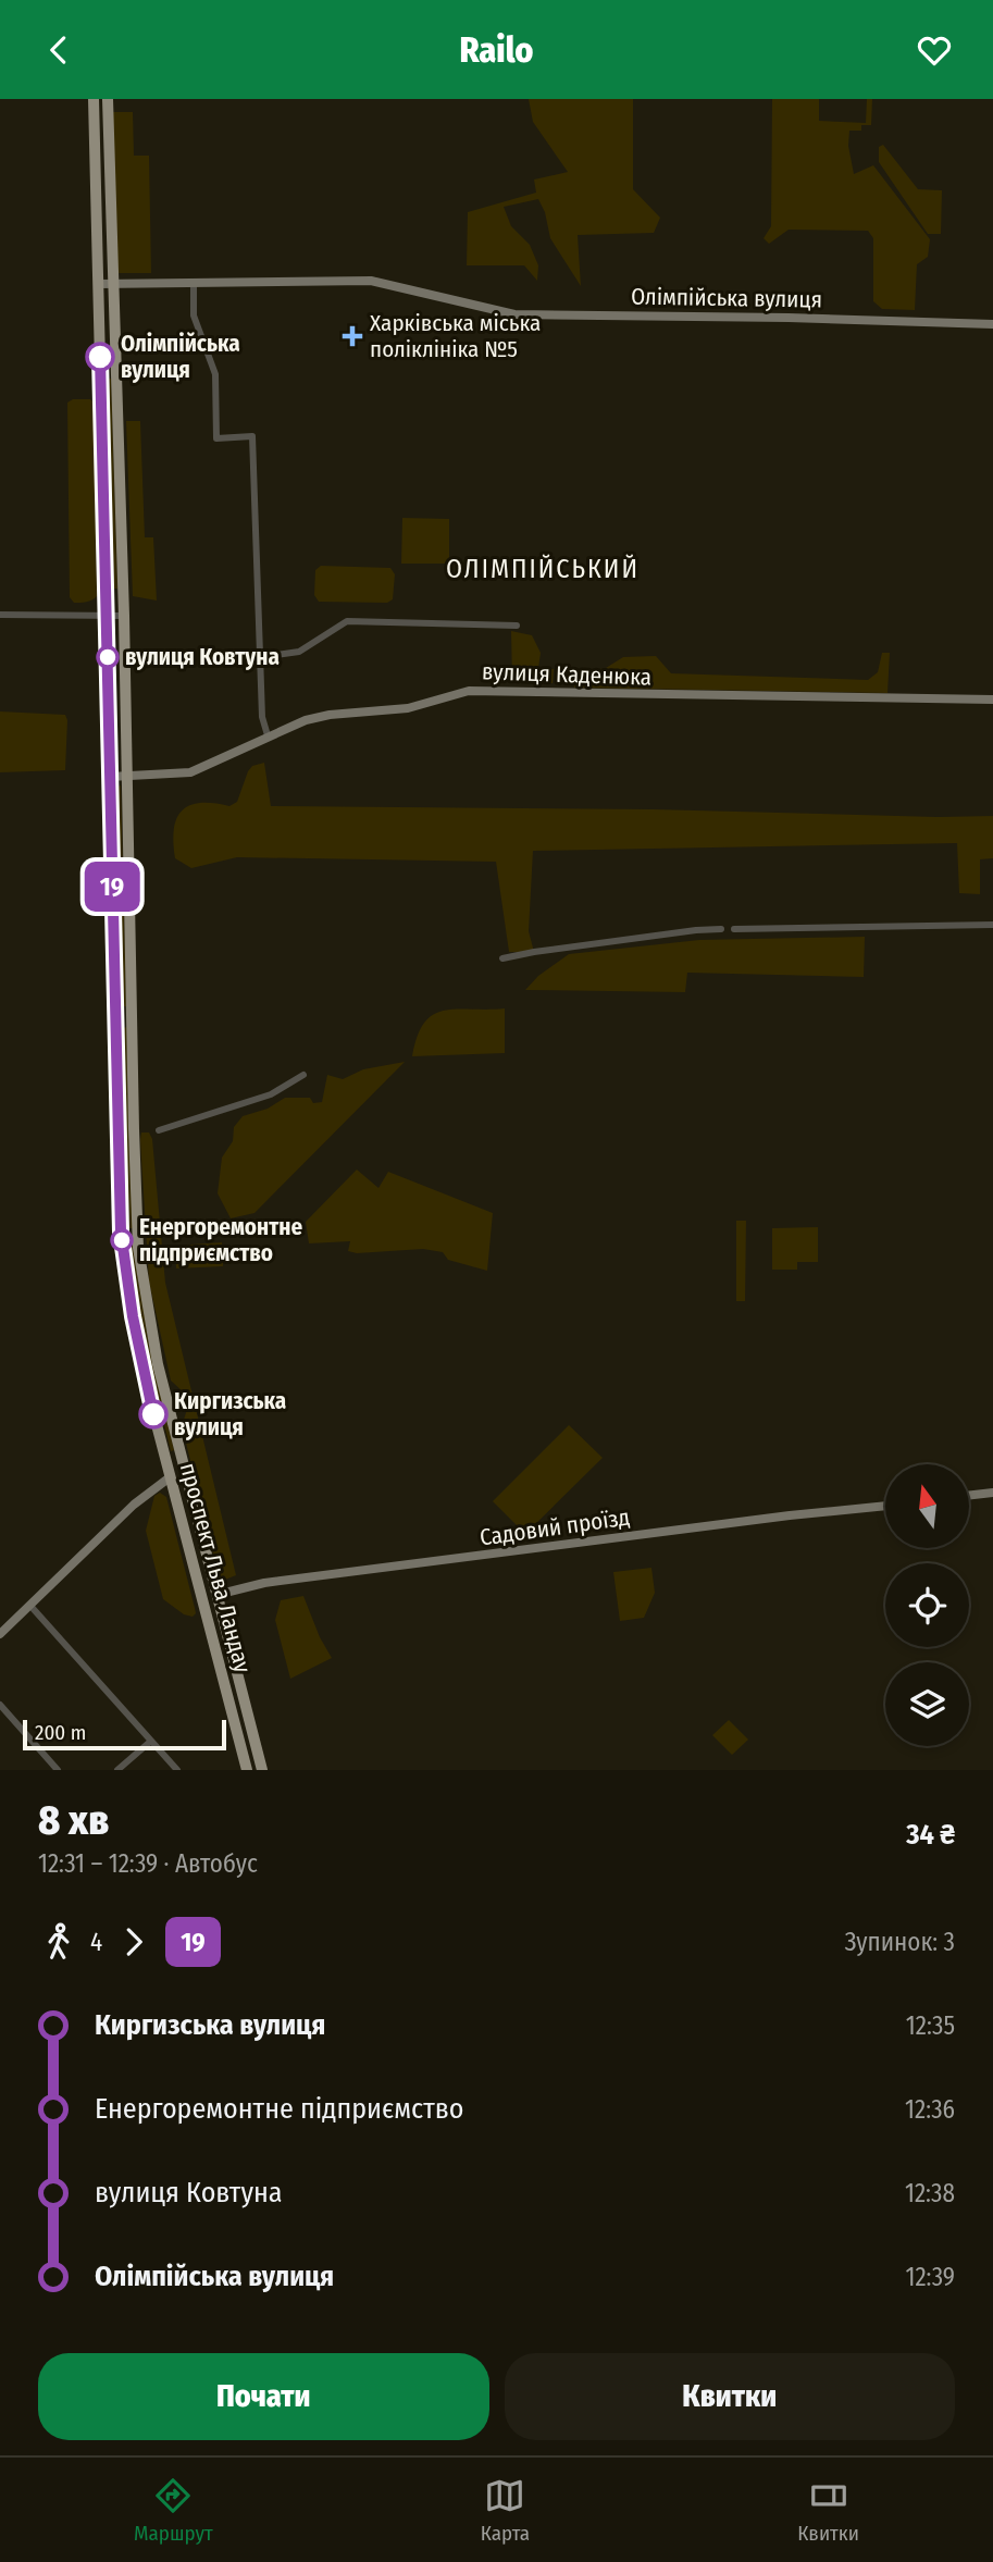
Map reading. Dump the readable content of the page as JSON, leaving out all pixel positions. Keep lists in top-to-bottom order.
{
  "streets": {
    "main road": ["проспект Льва Ландау"],
    "street": ["Олімпійська вулиця", "вулиця Каденюка", "Садовий проїзд"]
  },
  "crossings": [
    ["Олімпійська вулиця", "проспект Льва Ландау"],
    ["вулиця Каденюка", "проспект Льва Ландау"],
    ["Садовий проїзд", "проспект Льва Ландау"]
  ],
  "districts": ["ОЛІМПІЙСЬКИЙ"],
  "places": {
    "health": ["Харківська міська поліклініка №5"],
    "other": [
      "Олімпійська вулиця",
      "вулиця Ковтуна",
      "Енергоремонтне підприємство",
      "Киргизська вулиця"
    ]
  },
  "lines": ["bus line 19"],
  "scale_bar": "200 m",
  "north": "top",
  "page": {
    "header": "Railo",
    "on_map": "19",
    "scale": "200 m",
    "heading": ["8 хв", "12:31 – 12:39 · Автобус", "34 ₴"],
    "legs": ["4", "19", "Зупинок: 3"],
    "list": [
      {
        "name": "Киргизська вулиця",
        "value": "12:35"
      },
      {
        "name": "Енергоремонтне підприємство",
        "value": "12:36"
      },
      {
        "name": "вулиця Ковтуна",
        "value": "12:38"
      },
      {
        "name": "Олімпійська вулиця",
        "value": "12:39"
      }
    ],
    "buttons": ["Почати", "Квитки"],
    "tabs": ["Маршрут", "Карта", "Квитки"]
  }
}
